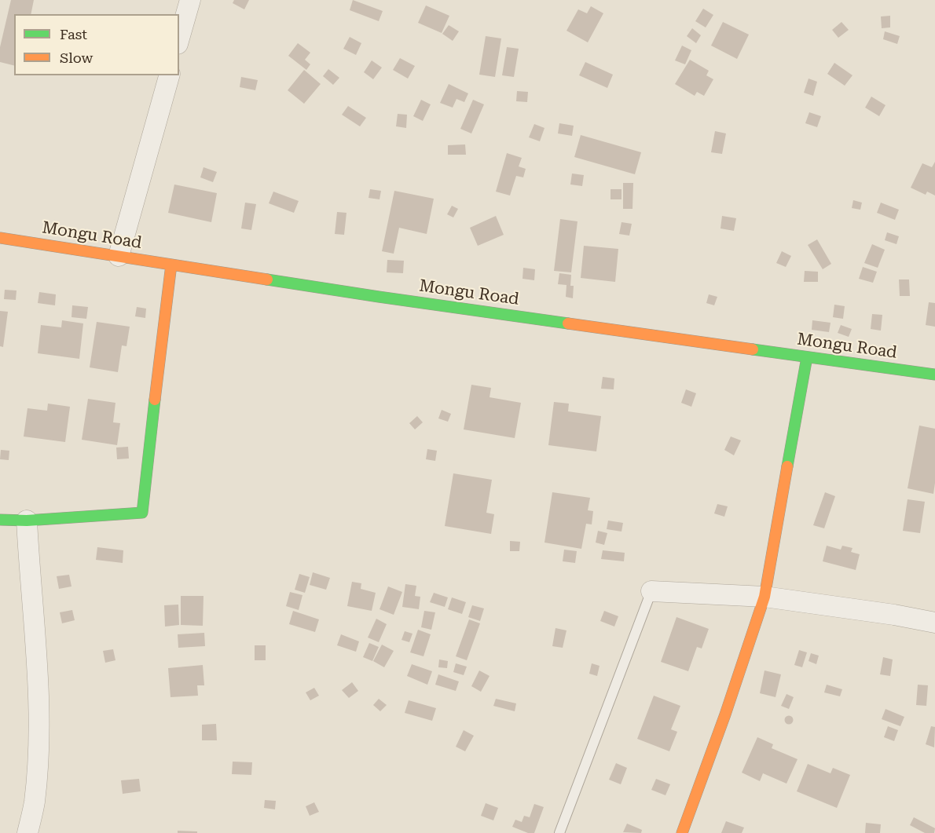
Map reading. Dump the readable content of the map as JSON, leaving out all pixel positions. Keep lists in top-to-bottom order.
{
  "streets": {
    "main road": ["Mongu Road"]
  },
  "legend": ["Fast", "Slow"]
}
